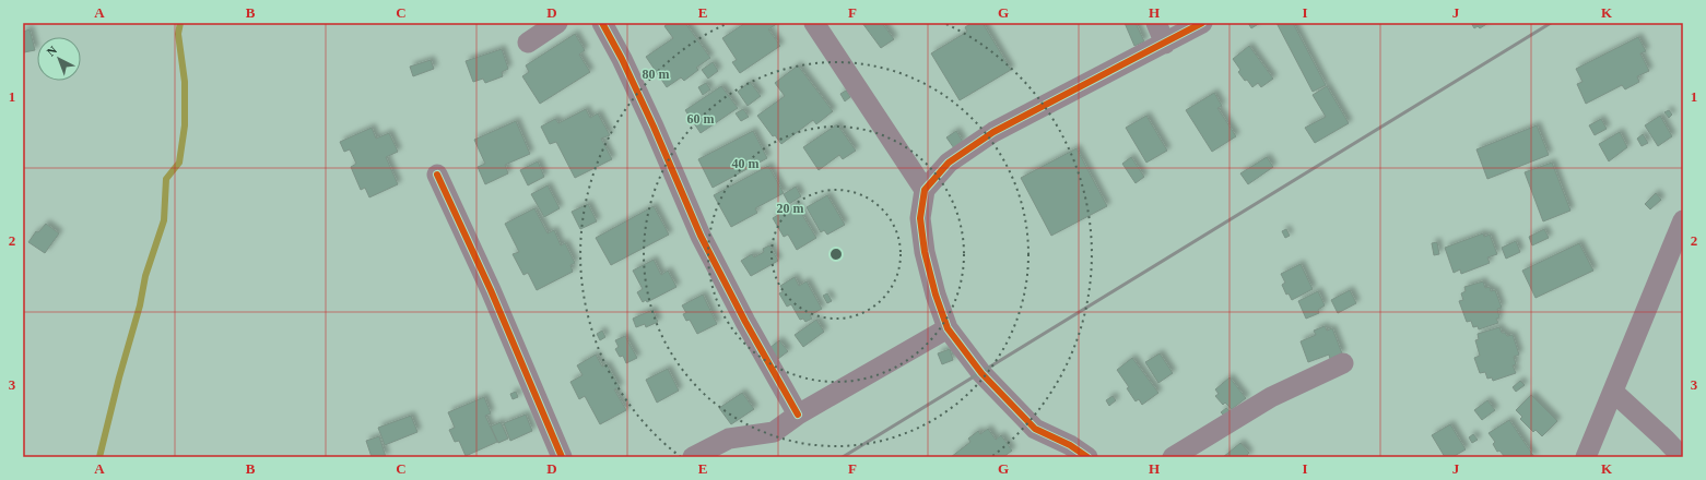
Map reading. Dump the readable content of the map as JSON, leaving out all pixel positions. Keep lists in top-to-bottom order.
{
  "north": "top left",
  "grid": {
    "columns": [
      "A",
      "B",
      "C",
      "D",
      "E",
      "F",
      "G",
      "H",
      "I",
      "J",
      "K"
    ],
    "rows": ["1", "2", "3"]
  },
  "rings": [
    "80 m",
    "60 m",
    "40 m",
    "20 m"
  ]
}
